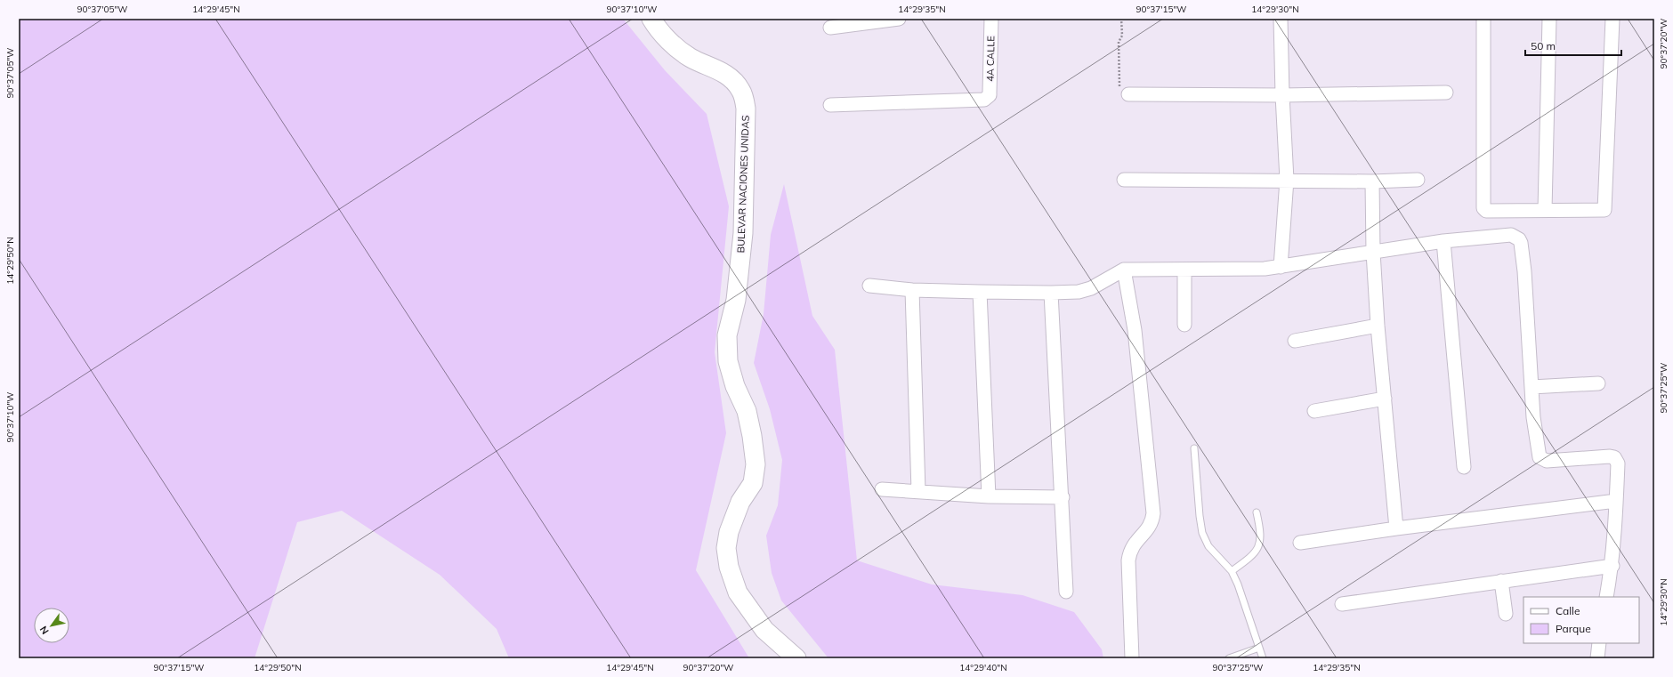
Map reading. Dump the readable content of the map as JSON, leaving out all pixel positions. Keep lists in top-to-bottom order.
{
  "streets": {
    "main road": ["BULEVAR NACIONES UNIDAS"],
    "street": ["4A CALLE"]
  },
  "legend": ["Calle", "Parque"],
  "scale_bar": "50 m",
  "north": "bottom left",
  "coordinates": [
    "90°37'05\"W",
    "14°29'45\"N",
    "90°37'10\"W",
    "14°29'35\"N",
    "90°37'15\"W",
    "14°29'30\"N",
    "90°37'20\"W",
    "14°29'50\"N",
    "90°37'25\"W",
    "14°29'40\"N"
  ]
}
